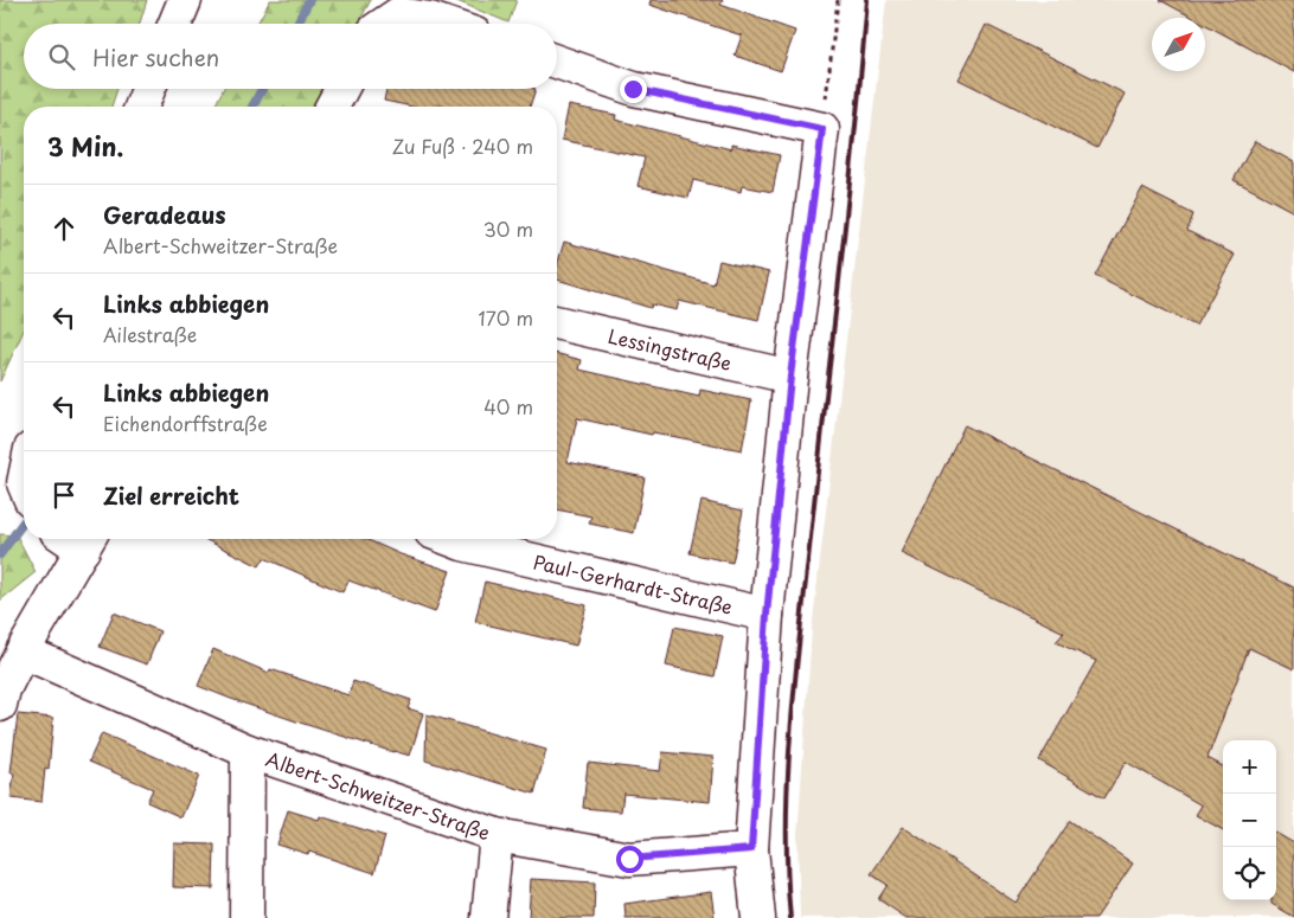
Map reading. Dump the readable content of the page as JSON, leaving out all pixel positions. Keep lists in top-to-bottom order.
{
  "streets": {
    "street": ["Lessingstraße", "Paul-Gerhardt-Straße", "Albert-Schweitzer-Straße"]
  },
  "north": "top right",
  "page": {
    "search": "Hier suchen",
    "heading": ["3 Min.", "Zu Fuß · 240 m"],
    "list": [
      ["Geradeaus", "Albert-Schweitzer-Straße", "30 m"],
      ["Links abbiegen", "Ailestraße", "170 m"],
      ["Links abbiegen", "Eichendorffstraße", "40 m"],
      "Ziel erreicht"
    ],
    "map_buttons": ["+", "−"]
  }
}
